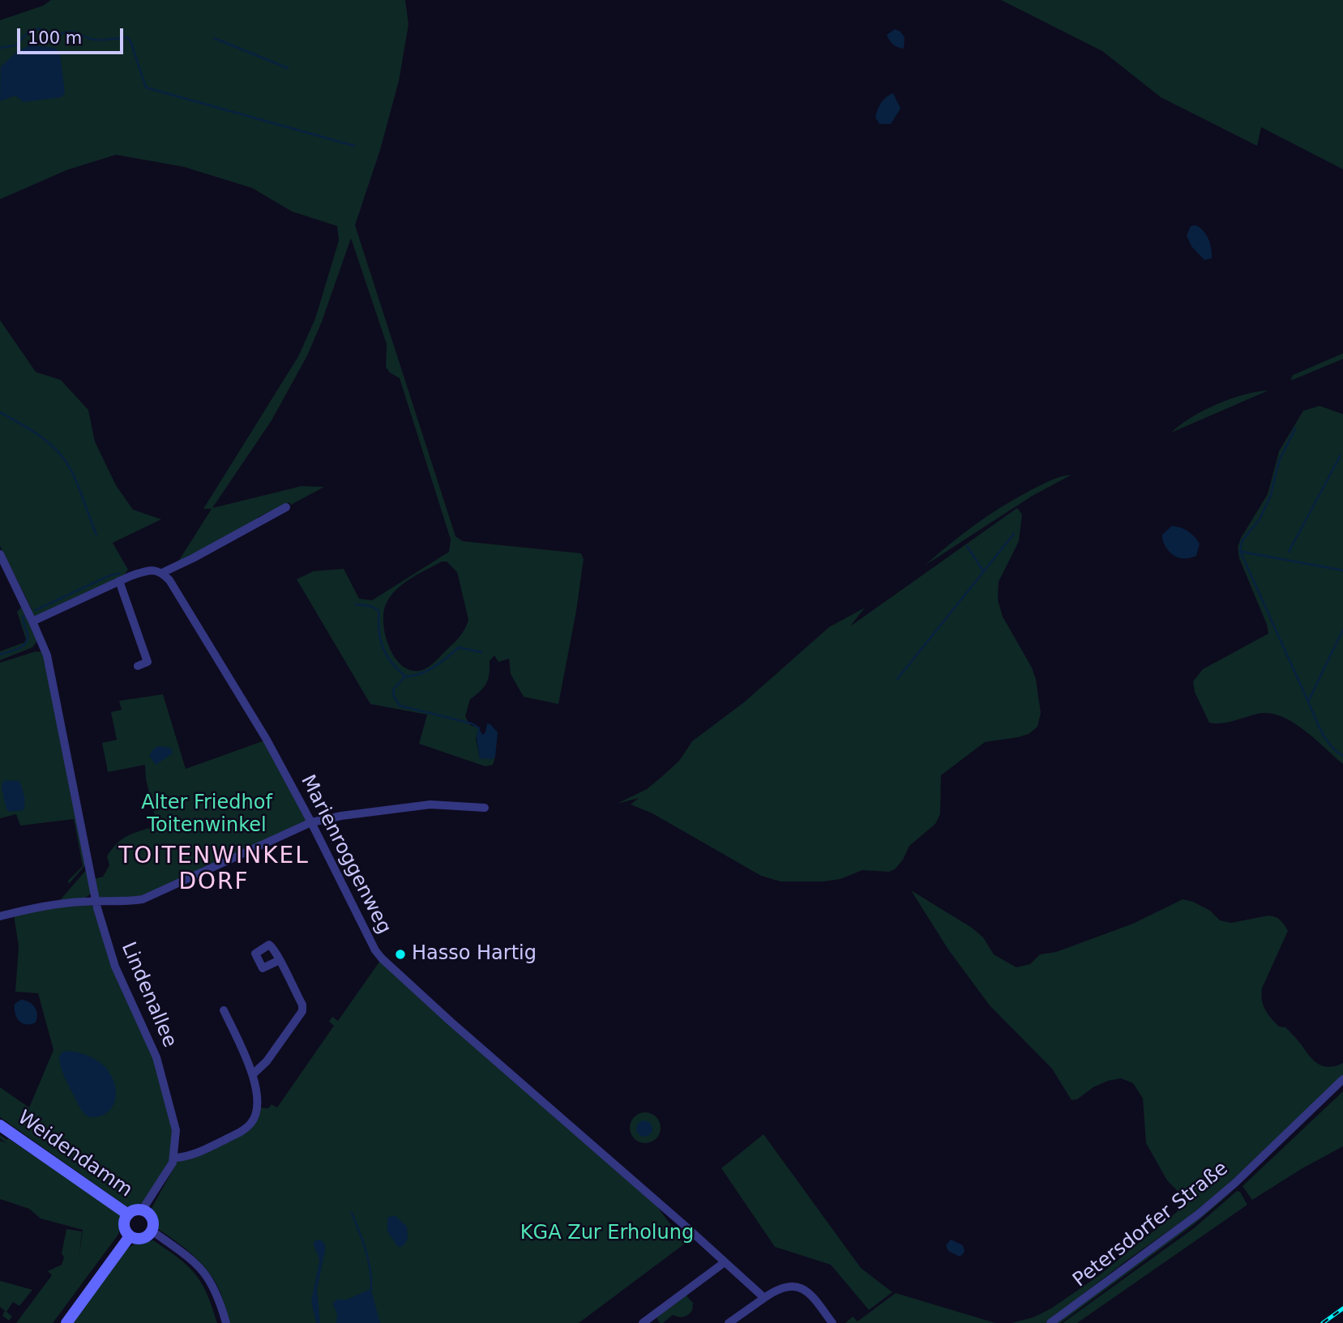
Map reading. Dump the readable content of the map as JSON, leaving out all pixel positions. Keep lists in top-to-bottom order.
{
  "streets": {
    "street": [
      "Marienroggenweg",
      "Lindenallee",
      "Weidendamm",
      "Petersdorfer Straße"
    ]
  },
  "crossings": [
    ["Lindenallee", "Weidendamm"]
  ],
  "districts": ["TOITENWINKEL DORF"],
  "parks": ["Alter Friedhof Toitenwinkel", "KGA Zur Erholung"],
  "places": ["Hasso Hartig"],
  "scale_bar": "100 m"
}
